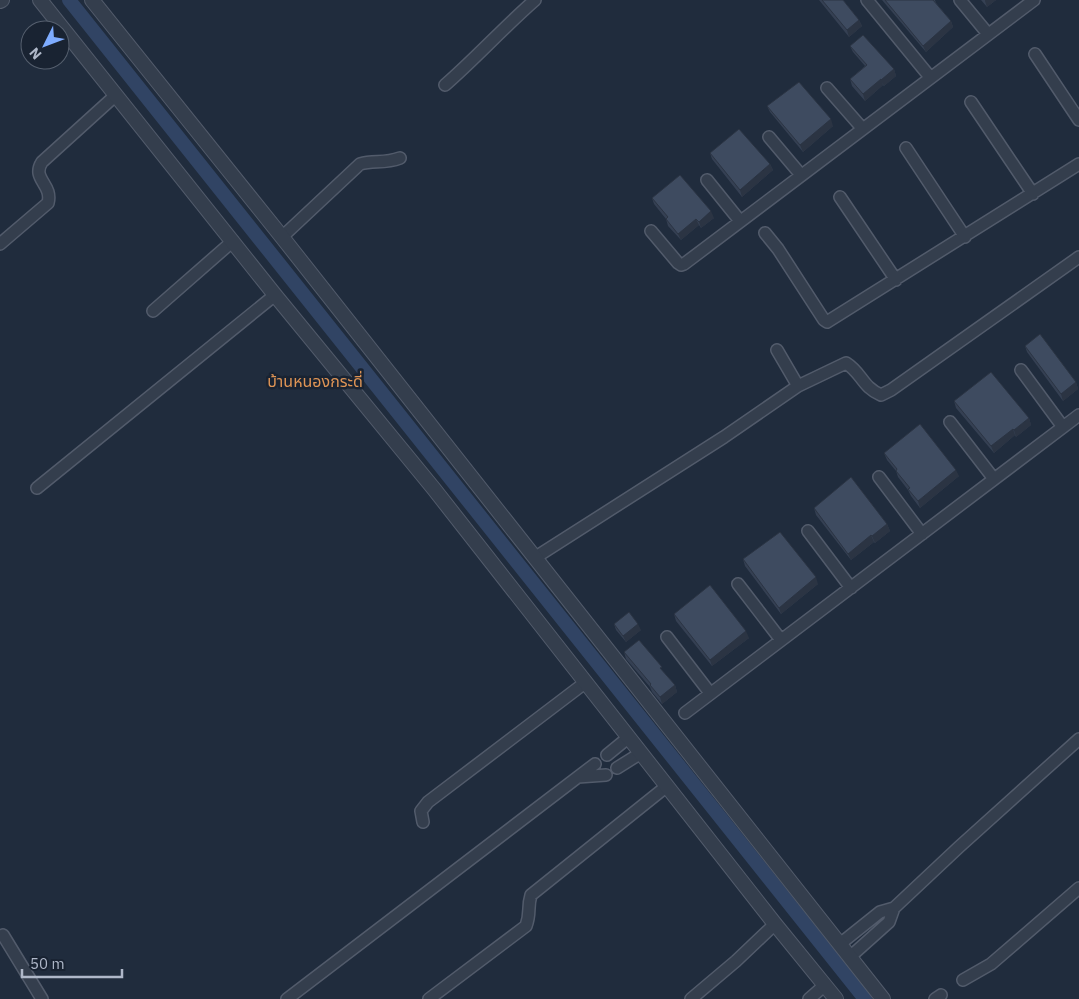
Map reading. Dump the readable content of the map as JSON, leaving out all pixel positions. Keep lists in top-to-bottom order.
{
  "districts": ["บ้านหนองกระดี่"],
  "scale_bar": "50 m",
  "north": "bottom left"
}
